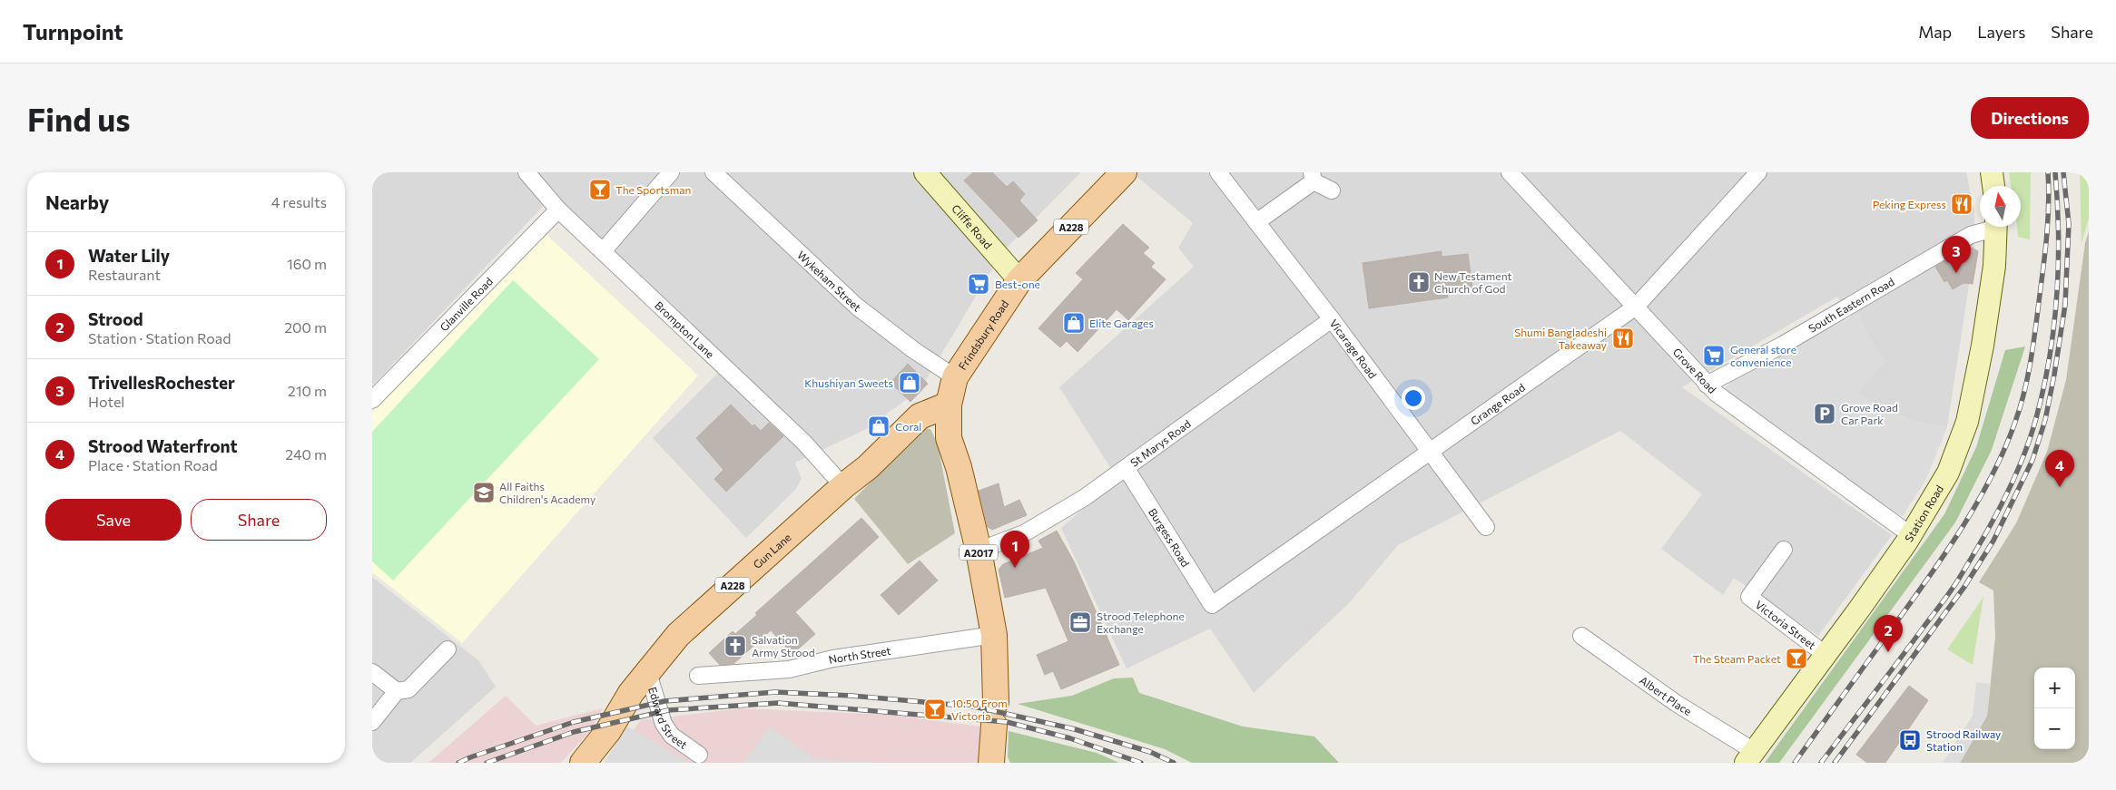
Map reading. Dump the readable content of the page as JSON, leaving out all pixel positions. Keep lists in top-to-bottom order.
{
  "streets": {
    "main road": [
      "Cliffe Road",
      "A228",
      "Frindsbury Road",
      "Station Road",
      "Gun Lane",
      "A2017"
    ],
    "street": [
      "Wykeham Street",
      "Glanville Road",
      "South Eastern Road",
      "Brompton Lane",
      "Vicarage Road",
      "Grove Road",
      "Grange Road",
      "St Marys Road",
      "Burgess Road",
      "Victoria Street",
      "North Street",
      "Albert Place",
      "Edward Street"
    ]
  },
  "crossings": [
    ["Cliffe Road", "Frindsbury Road"],
    ["Wykeham Street", "Frindsbury Road"],
    ["Glanville Road", "Brompton Lane"],
    ["South Eastern Road", "Grove Road"],
    ["Brompton Lane", "Gun Lane"],
    ["Frindsbury Road", "Gun Lane"],
    ["Frindsbury Road", "A2017"],
    ["Vicarage Road", "Grange Road"],
    ["Vicarage Road", "St Marys Road"],
    ["Grove Road", "Grange Road"],
    ["Grove Road", "Station Road"],
    ["Grange Road", "Burgess Road"],
    ["St Marys Road", "Burgess Road"],
    ["St Marys Road", "A2017"],
    ["Station Road", "Victoria Street"],
    ["Station Road", "Albert Place"],
    ["Gun Lane", "A2017"],
    ["Gun Lane", "Edward Street"],
    ["A2017", "North Street"]
  ],
  "places": {
    "bar": ["The Sportsman", "The Steam Packet", "10:50 From Victoria"],
    "restaurant": ["Peking Express", "Shumi Bangladeshi Takeaway"],
    "church": ["New Testament Church of God", "Salvation Army Strood"],
    "supermarket": ["Best-one", "General store convenience"],
    "shop": ["Elite Garages", "Khushiyan Sweets", "Coral"],
    "parking": ["Grove Road Car Park"],
    "school or university": ["All Faiths Children's Academy"],
    "office": ["Strood Telephone Exchange"],
    "bus stop": ["Strood Railway Station"]
  },
  "north": "top",
  "page": {
    "header": "Turnpoint",
    "nav": ["Map", "Layers", "Share"],
    "buttons": [
      "Directions",
      ["Save", "Share"]
    ],
    "title": "Find us",
    "heading": ["Nearby", "4 results"],
    "list": [
      {
        "mark": "1",
        "name": "Water Lily",
        "note": "Restaurant",
        "value": "160 m"
      },
      {
        "mark": "2",
        "name": "Strood",
        "note": "Station · Station Road",
        "value": "200 m"
      },
      {
        "mark": "3",
        "name": "TrivellesRochester",
        "note": "Hotel",
        "value": "210 m"
      },
      {
        "mark": "4",
        "name": "Strood Waterfront",
        "note": "Place · Station Road",
        "value": "240 m"
      }
    ],
    "pins": [
      "3",
      "4",
      "1",
      "2"
    ],
    "map_buttons": ["+", "−"]
  }
}
